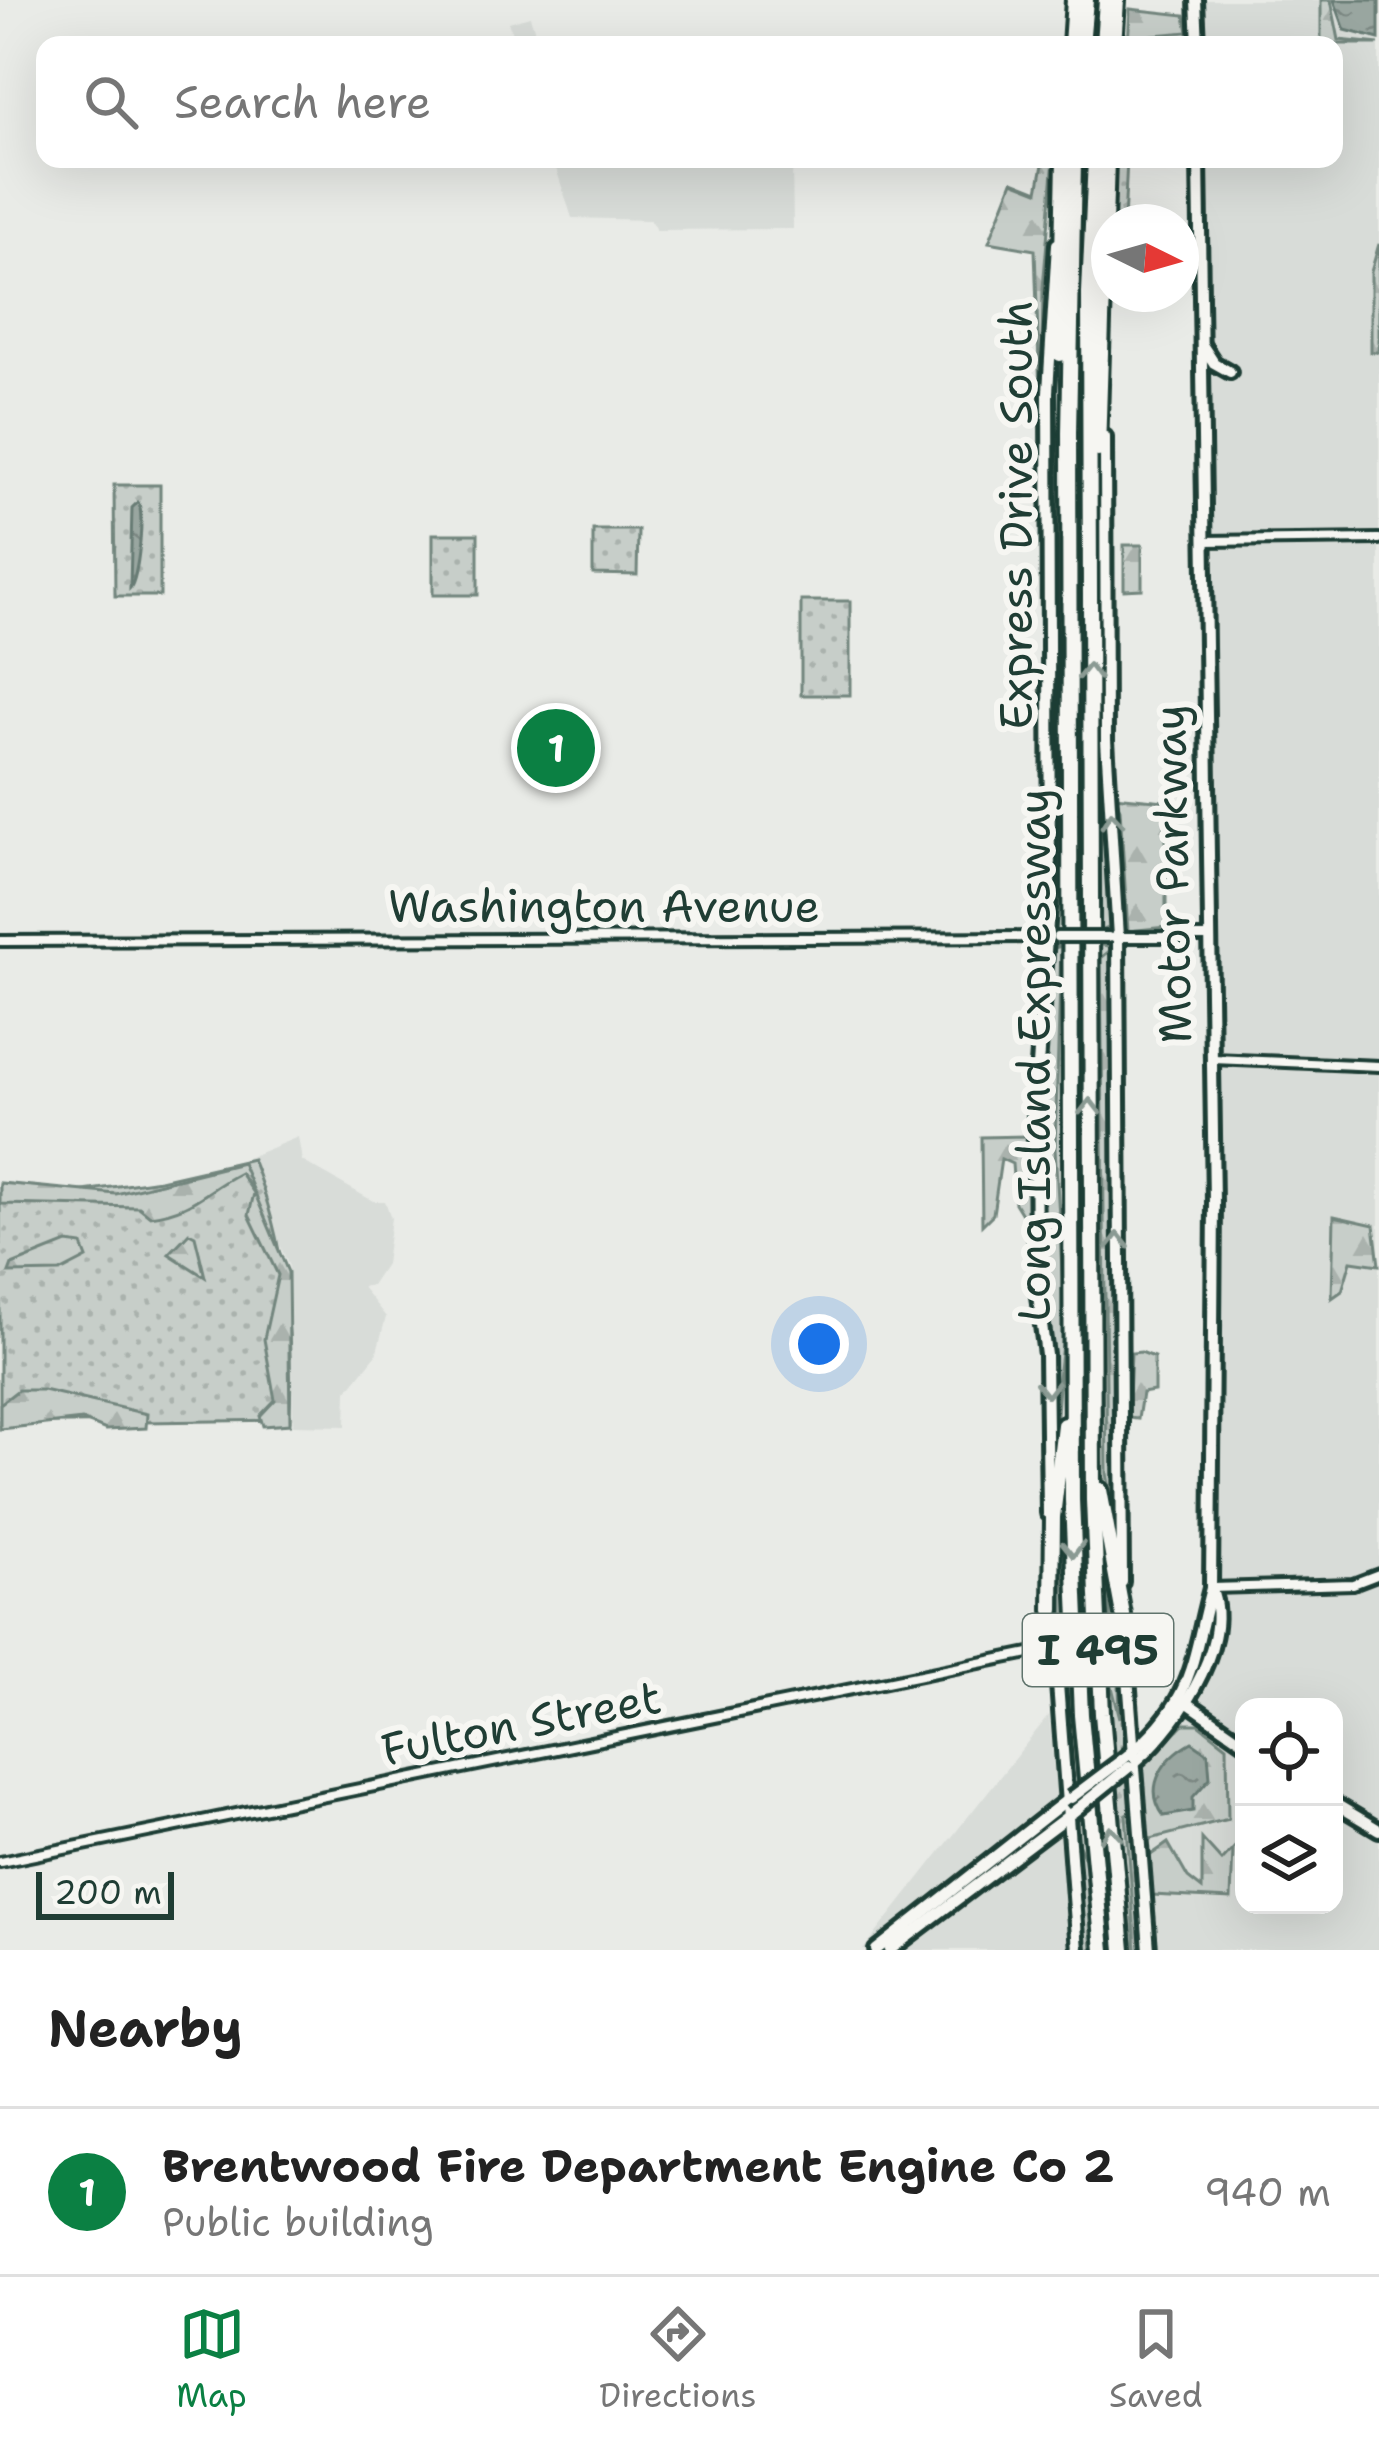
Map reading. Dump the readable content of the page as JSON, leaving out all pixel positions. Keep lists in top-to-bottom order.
{
  "streets": {
    "highway": ["Express Drive South", "Long Island Expressway", "I 495"],
    "main road": ["Motor Parkway"],
    "street": ["Washington Avenue", "Fulton Street"]
  },
  "crossings": [
    ["Express Drive South", "Motor Parkway"],
    ["Express Drive South", "Washington Avenue"],
    ["Express Drive South", "Fulton Street"],
    ["Motor Parkway", "Washington Avenue"]
  ],
  "scale_bar": "200 m",
  "north": "right",
  "page": {
    "search": "Search here",
    "pins": "1",
    "scale": "200 m",
    "heading": "Nearby",
    "list": [
      {
        "mark": "1",
        "name": "Brentwood Fire Department Engine Co 2",
        "note": "Public building",
        "value": "940 m"
      }
    ],
    "nav": ["Map", "Directions", "Saved"]
  }
}
